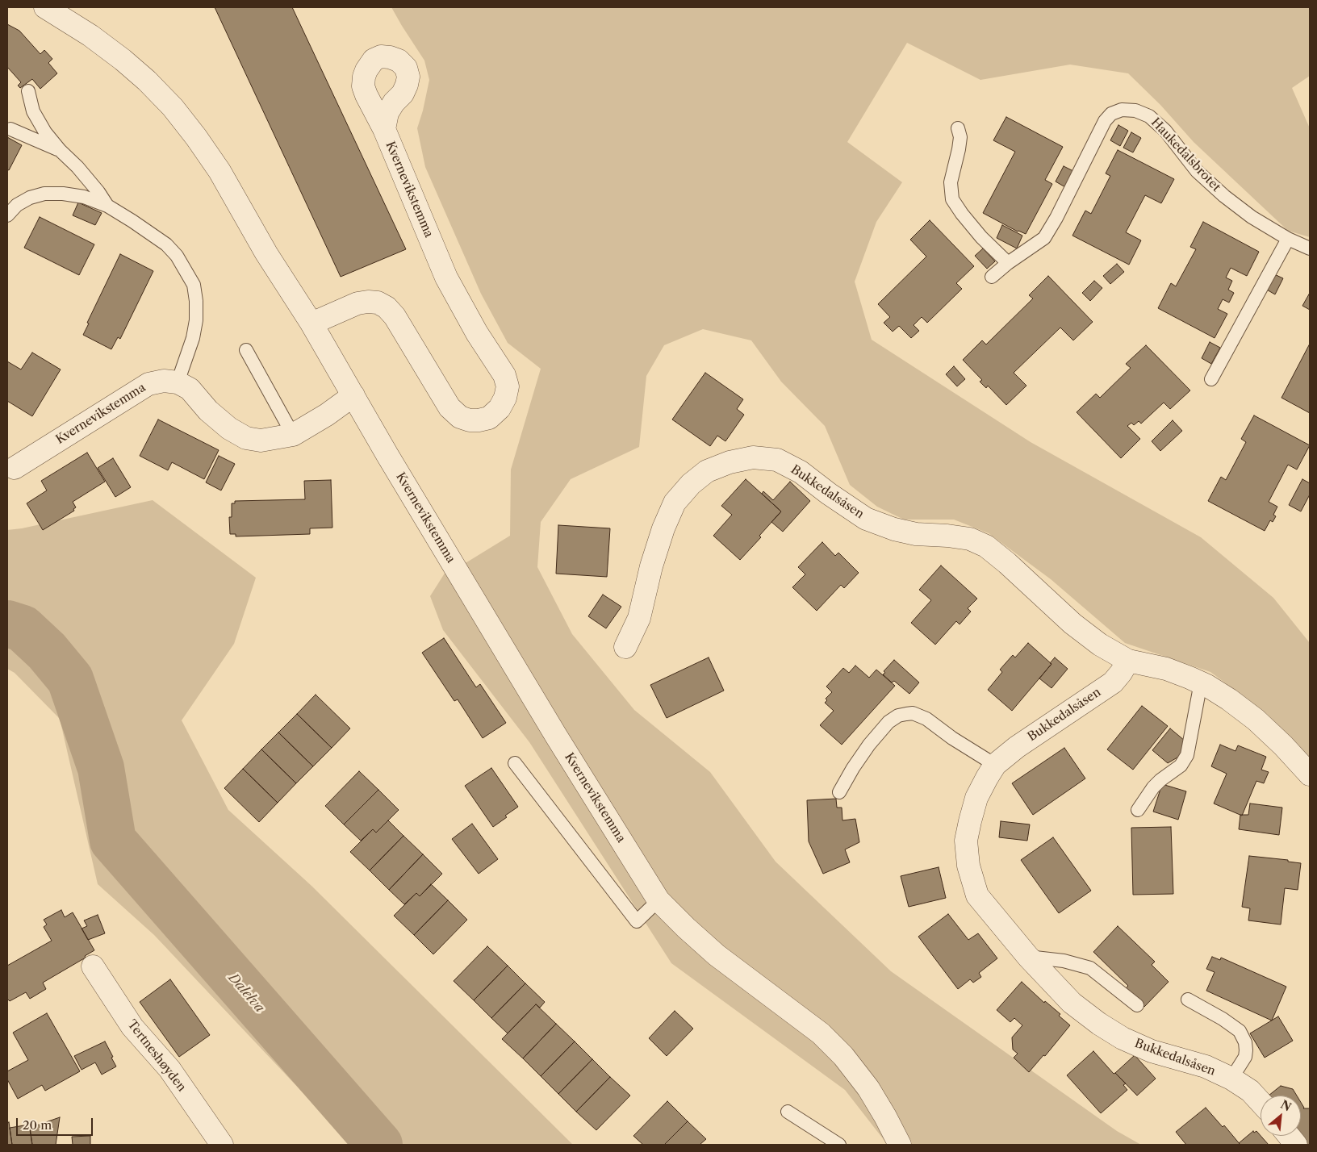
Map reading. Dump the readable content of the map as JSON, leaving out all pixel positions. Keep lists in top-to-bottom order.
{
  "streets": {
    "street": ["Kvernevikstemma", "Bukkedalsåsen", "Tertneshøyden"],
    "lane": ["Haukedalsbrotet"]
  },
  "water": ["Dalelva"],
  "scale_bar": "20 m",
  "north": "top right"
}
